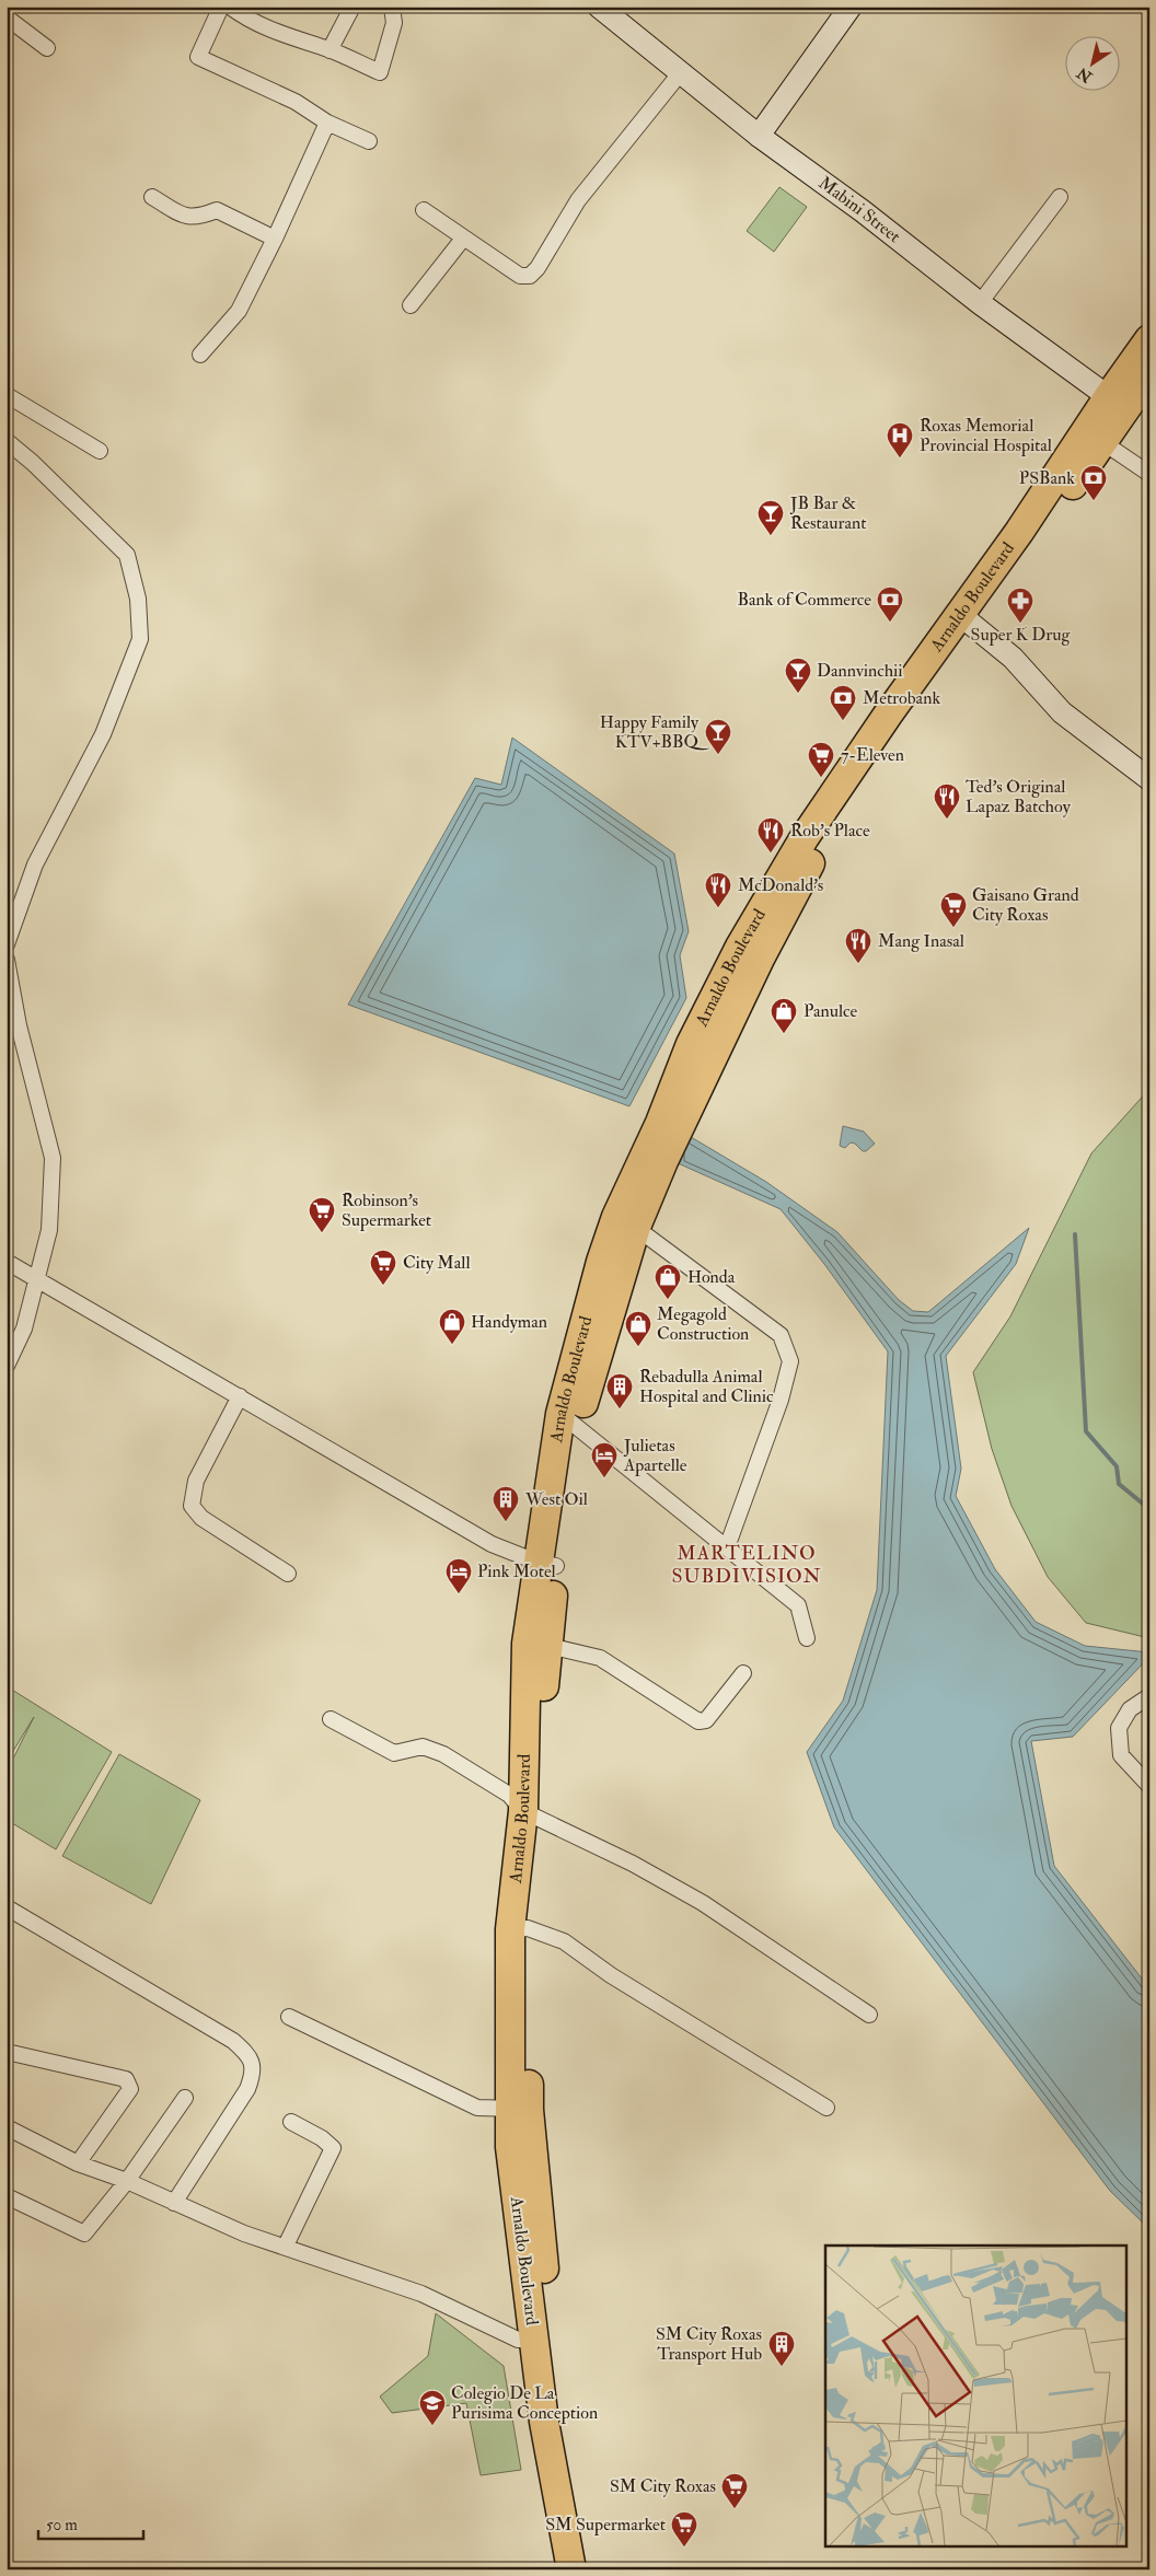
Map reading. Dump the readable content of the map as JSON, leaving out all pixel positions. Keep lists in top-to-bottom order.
{
  "streets": {
    "highway": ["Arnaldo Boulevard"],
    "main road": ["Mabini Street"]
  },
  "crossings": [
    ["Mabini Street", "Arnaldo Boulevard"]
  ],
  "districts": ["MARTELINO SUBDIVISION"],
  "places": {
    "hospital": ["Roxas Memorial Provincial Hospital"],
    "bank": ["PSBank", "Bank of Commerce", "Metrobank"],
    "bar": ["JB Bar & Restaurant", "Dannvinchii", "Happy Family KTV+BBQ"],
    "pharmacy": ["Super K Drug"],
    "supermarket": [
      "7-Eleven",
      "Gaisano Grand City Roxas",
      "Robinson's Supermarket",
      "City Mall",
      "SM City Roxas",
      "SM Supermarket"
    ],
    "restaurant": [
      "Ted's Original Lapaz Batchoy",
      "Rob's Place",
      "McDonald's",
      "Mang Inasal"
    ],
    "shop": [
      "Panulce",
      "Honda",
      "Handyman",
      "Megagold Construction"
    ],
    "building": ["Rebadulla Animal Hospital and Clinic", "West Oil", "SM City Roxas Transport Hub"],
    "hotel": ["Julietas Apartelle", "Pink Motel"],
    "school or university": ["Colegio De La Purisima Conception"]
  },
  "scale_bar": "50 m",
  "north": "bottom left"
}
